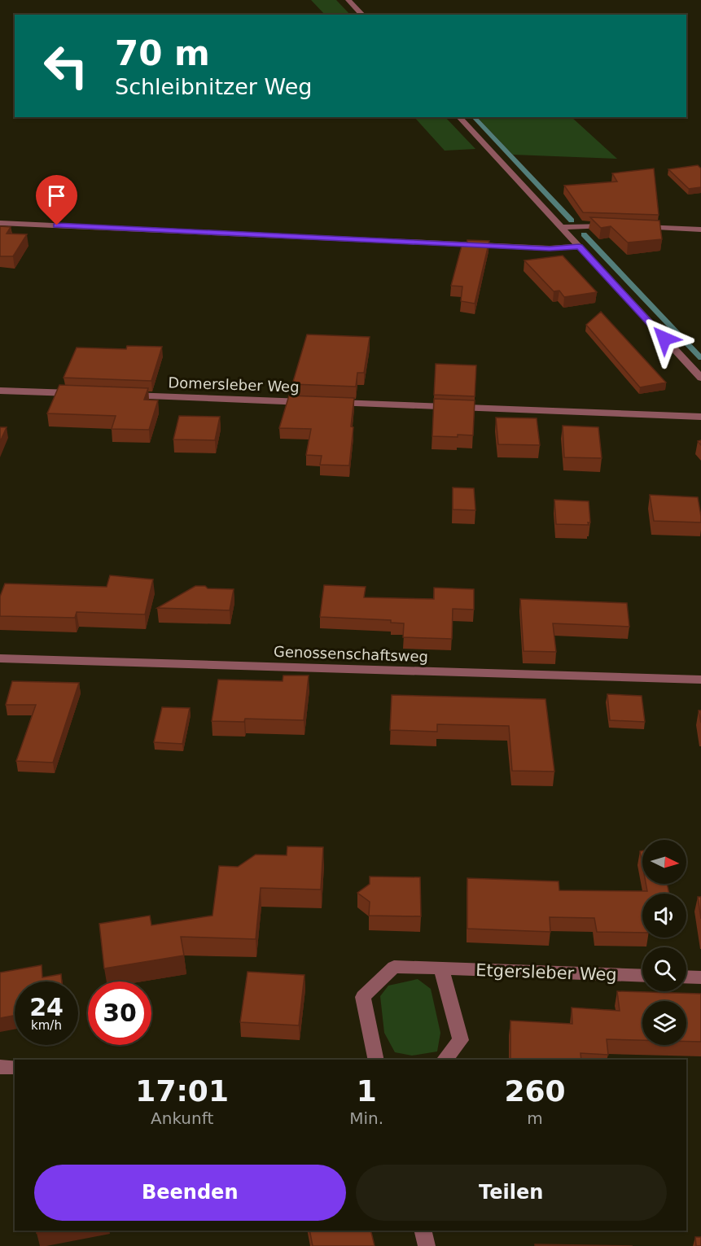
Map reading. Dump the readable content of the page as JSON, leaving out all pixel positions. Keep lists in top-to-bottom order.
{
  "streets": {
    "street": ["Domersleber Weg", "Genossenschaftsweg", "Etgersleber Weg"]
  },
  "north": "right",
  "page": {
    "turn": ["70 m", "Schleibnitzer Weg"],
    "speed": "24 km/h",
    "limit": "30",
    "eta": [
      "17:01",
      "Ankunft",
      "1",
      "Min.",
      "260",
      "m"
    ],
    "buttons": ["Beenden", "Teilen"]
  }
}
